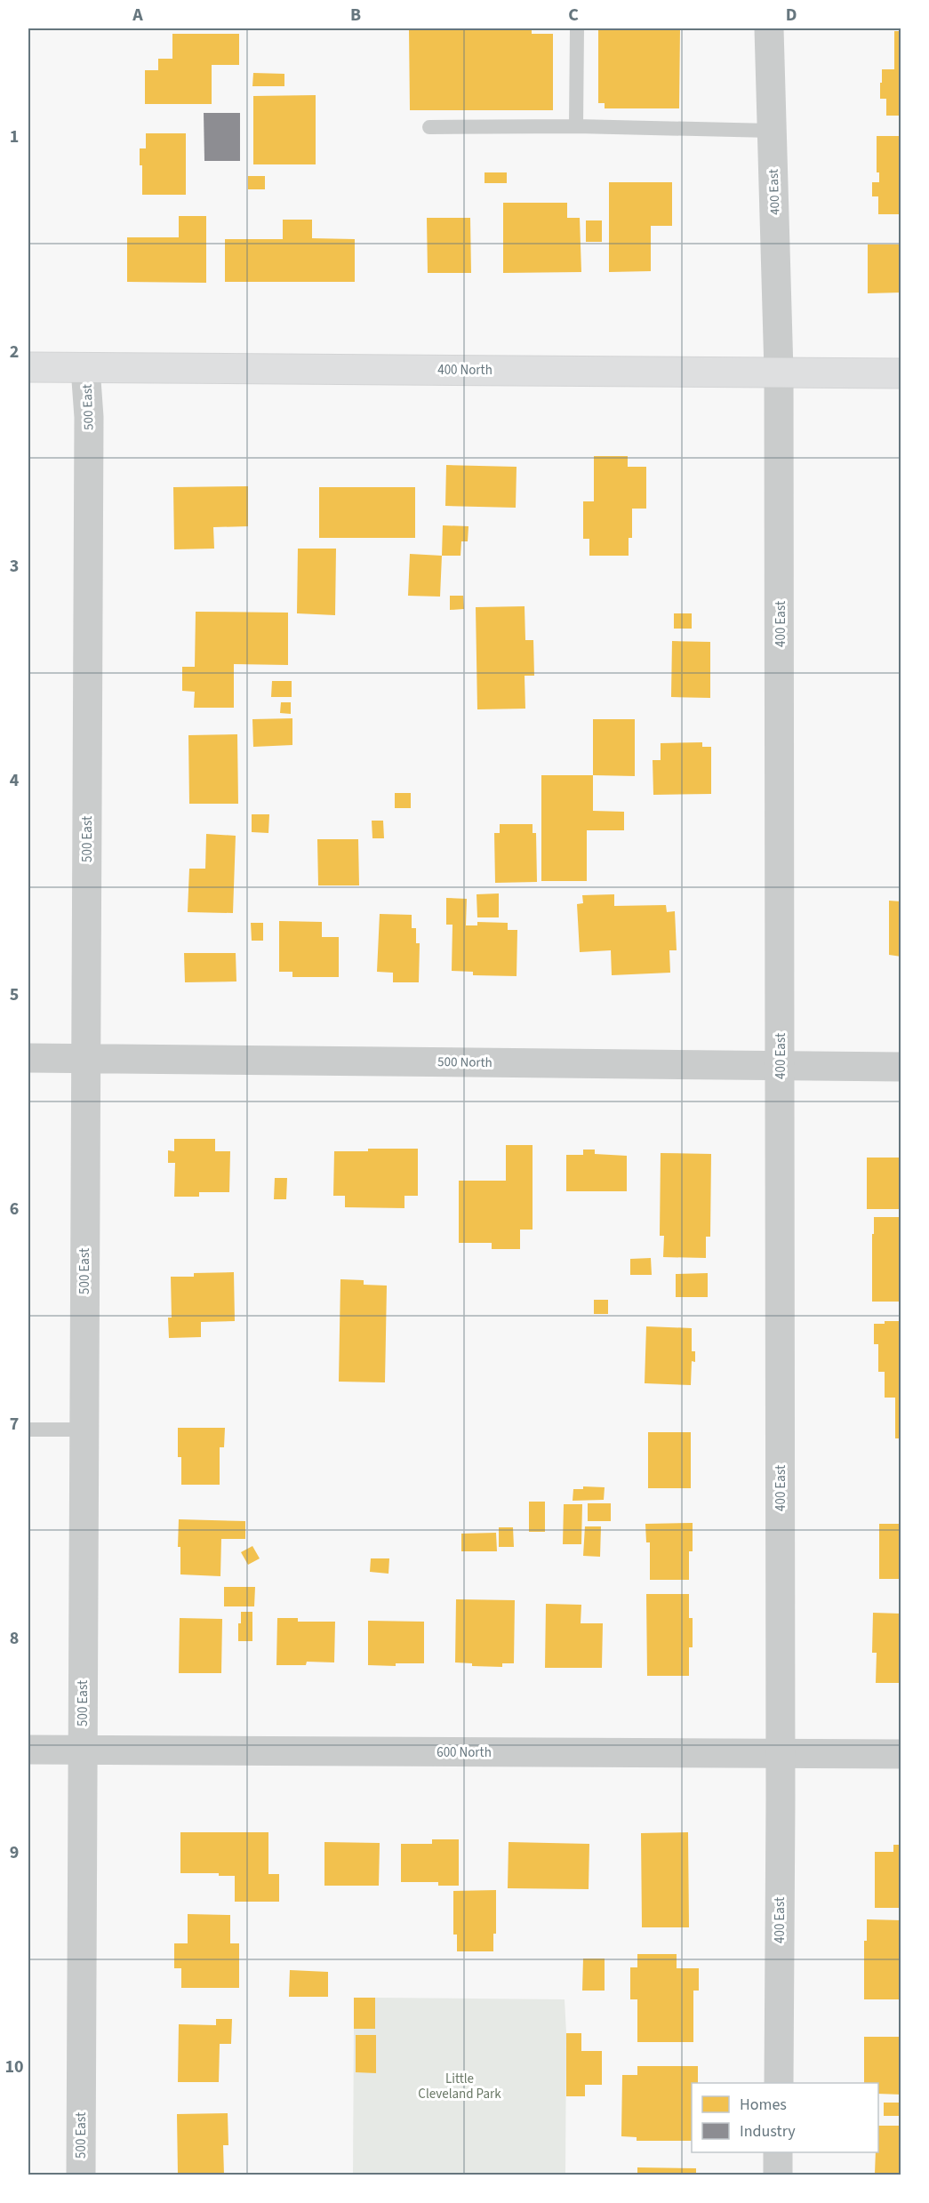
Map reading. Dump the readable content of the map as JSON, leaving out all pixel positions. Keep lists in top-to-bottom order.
{
  "streets": {
    "main road": ["400 North"],
    "street": [
      "400 East",
      "500 East",
      "500 North",
      "600 North"
    ]
  },
  "crossings": [
    ["400 East", "400 North"],
    ["400 East", "500 North"],
    ["400 East", "600 North"],
    ["400 North", "500 East"],
    ["500 East", "500 North"],
    ["500 East", "600 North"]
  ],
  "parks": ["Little Cleveland Park"],
  "legend": ["Homes", "Industry"],
  "grid": {
    "columns": [
      "A",
      "B",
      "C",
      "D"
    ],
    "rows": [
      "1",
      "2",
      "3",
      "4",
      "5",
      "6",
      "7",
      "8",
      "9",
      "10"
    ]
  }
}
